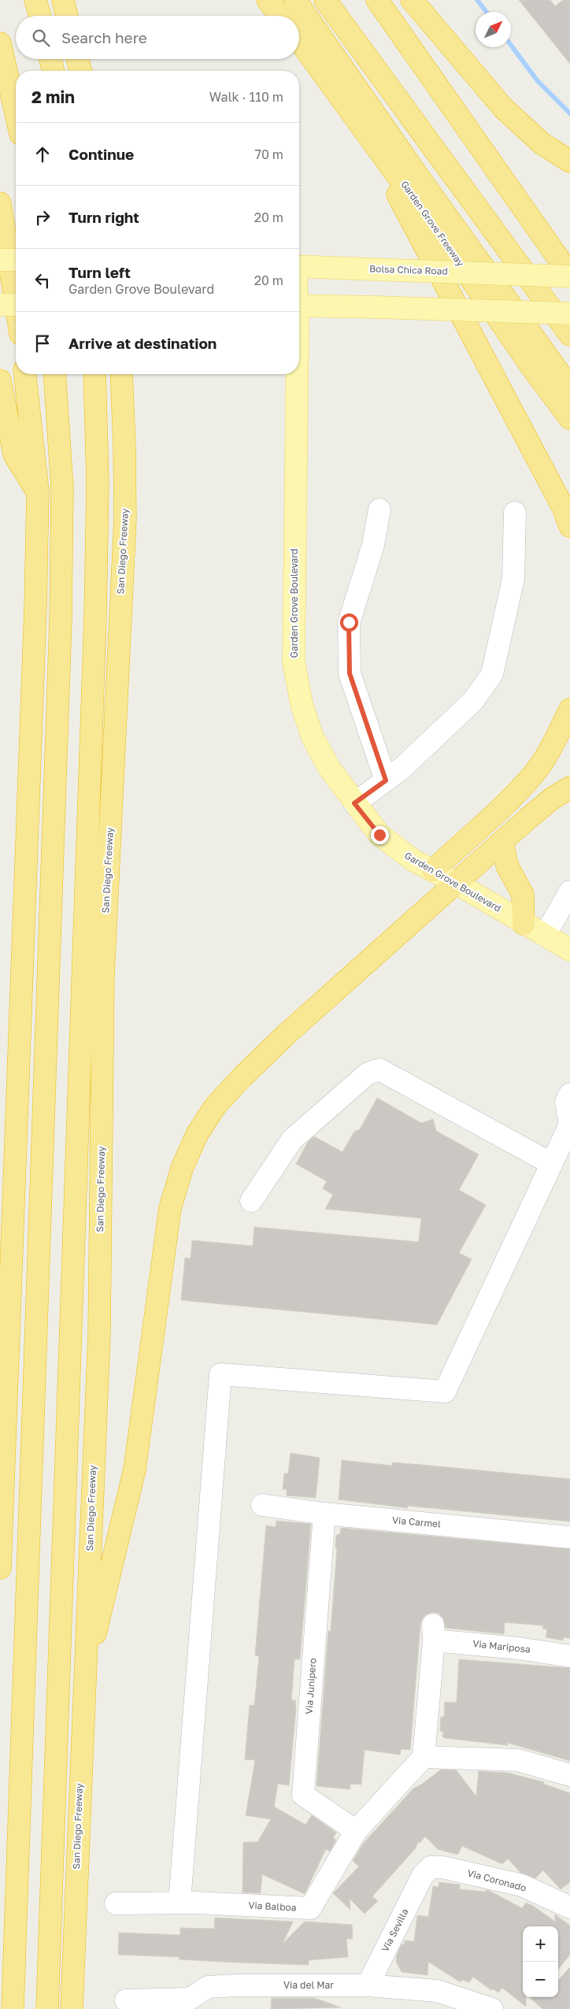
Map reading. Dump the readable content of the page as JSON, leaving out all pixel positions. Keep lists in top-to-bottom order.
{
  "streets": {
    "highway": ["Garden Grove Freeway", "San Diego Freeway"],
    "main road": ["Bolsa Chica Road", "Garden Grove Boulevard"],
    "street": [
      "Via Carmel",
      "Via Mariposa",
      "Via Junipero",
      "Via Coronado",
      "Via Balboa",
      "Via Sevilla",
      "Via del Mar"
    ]
  },
  "crossings": [
    ["Via Carmel", "Via Junipero"],
    ["Via Mariposa", "Via Balboa"],
    ["Via Junipero", "Via Balboa"],
    ["Via Coronado", "Via Sevilla"],
    ["Via Sevilla", "Via del Mar"]
  ],
  "north": "top right",
  "page": {
    "search": "Search here",
    "heading": ["2 min", "Walk · 110 m"],
    "list": [
      ["Continue", "70 m"],
      ["Turn right", "20 m"],
      ["Turn left", "Garden Grove Boulevard", "20 m"],
      "Arrive at destination"
    ],
    "map_buttons": ["+", "−"]
  }
}
